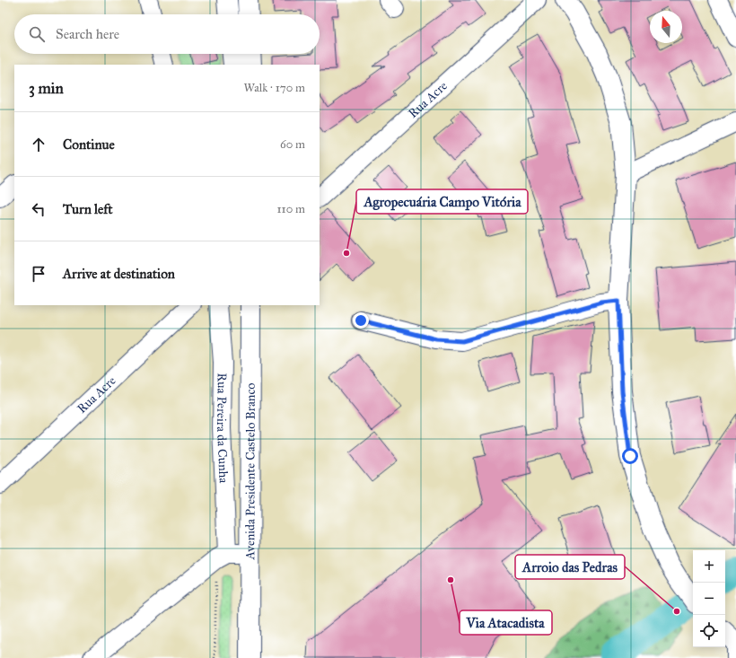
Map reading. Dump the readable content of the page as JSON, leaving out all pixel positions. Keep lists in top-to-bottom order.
{
  "streets": {
    "main road": ["Avenida Presidente Castelo Branco"],
    "street": ["Rua Acre", "Rua Pereira da Cunha"]
  },
  "places": ["Agropecuária Campo Vitória", "Via Atacadista", "Arroio das Pedras"],
  "north": "top",
  "page": {
    "search": "Search here",
    "heading": ["3 min", "Walk · 170 m"],
    "list": [
      ["Continue", "60 m"],
      ["Turn left", "110 m"],
      "Arrive at destination"
    ],
    "map_buttons": ["+", "−"]
  }
}
